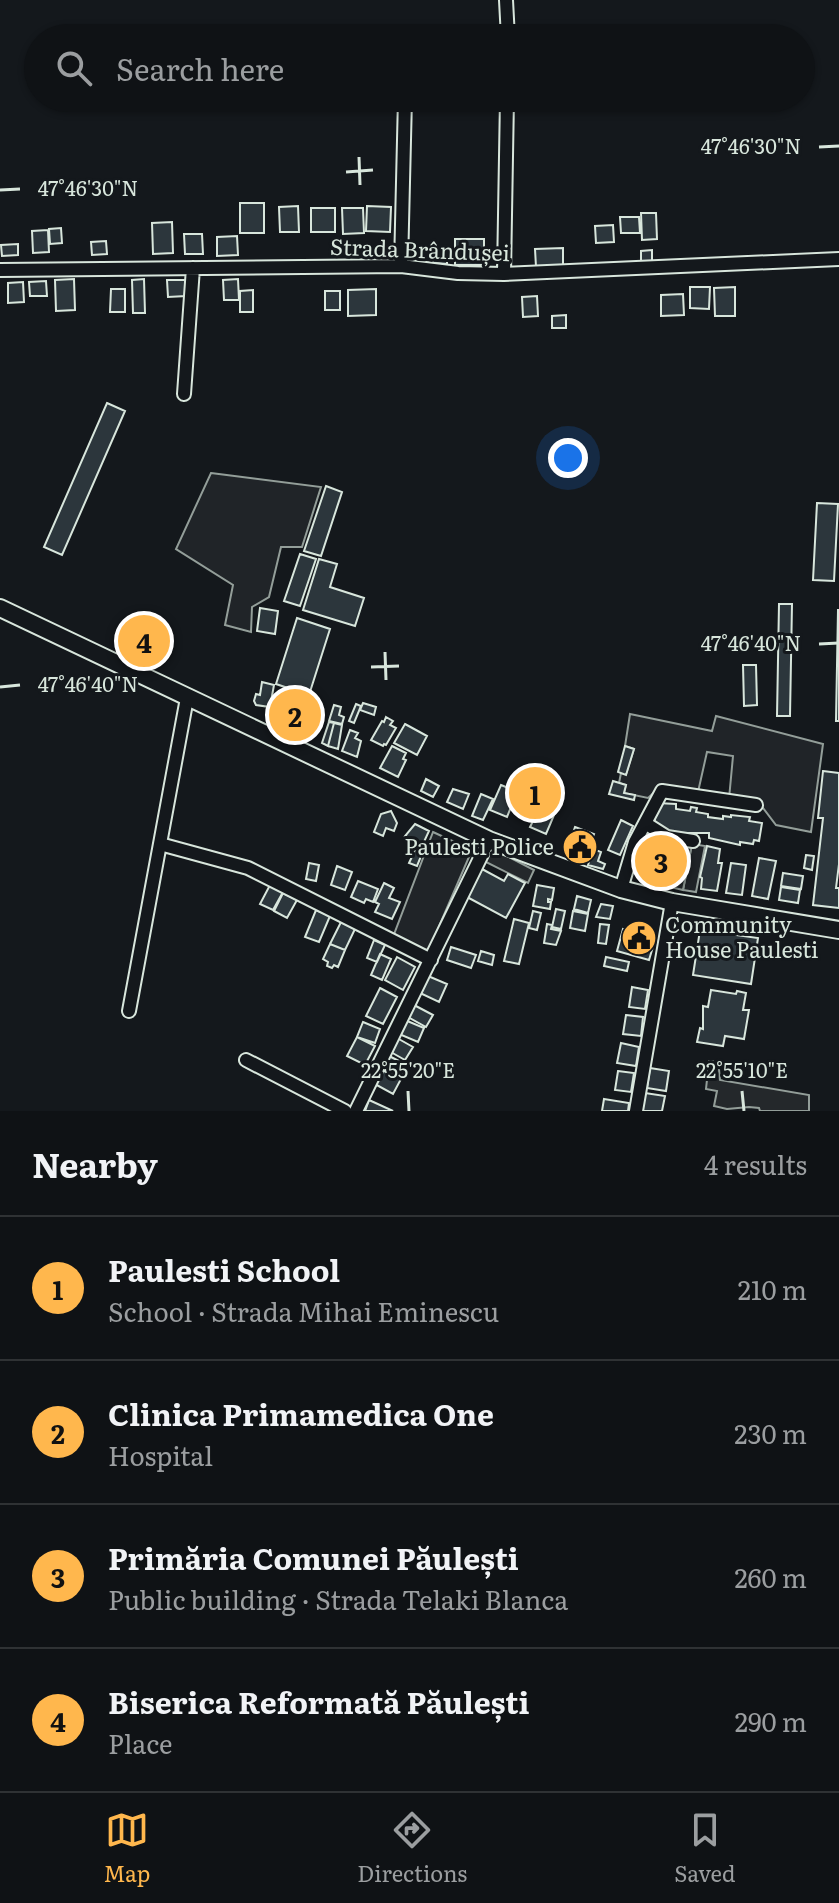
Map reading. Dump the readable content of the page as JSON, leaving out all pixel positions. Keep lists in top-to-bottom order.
{
  "streets": {
    "street": ["Strada Brândușei"]
  },
  "places": {
    "public building": ["Paulesti Police", "Community House Paulesti"]
  },
  "page": {
    "search": "Search here",
    "pins": [
      "4",
      "2",
      "1",
      "3"
    ],
    "heading": ["Nearby", "4 results"],
    "list": [
      {
        "mark": "1",
        "name": "Paulesti School",
        "note": "School · Strada Mihai Eminescu",
        "value": "210 m"
      },
      {
        "mark": "2",
        "name": "Clinica Primamedica One",
        "note": "Hospital",
        "value": "230 m"
      },
      {
        "mark": "3",
        "name": "Primăria Comunei Păulești",
        "note": "Public building · Strada Telaki Blanca",
        "value": "260 m"
      },
      {
        "mark": "4",
        "name": "Biserica Reformată Păulești",
        "note": "Place",
        "value": "290 m"
      }
    ],
    "nav": ["Map", "Directions", "Saved"]
  },
  "coordinates": [
    "47°46'30\"N",
    "47°46'40\"N",
    "22°55'20\"E",
    "22°55'10\"E"
  ]
}
